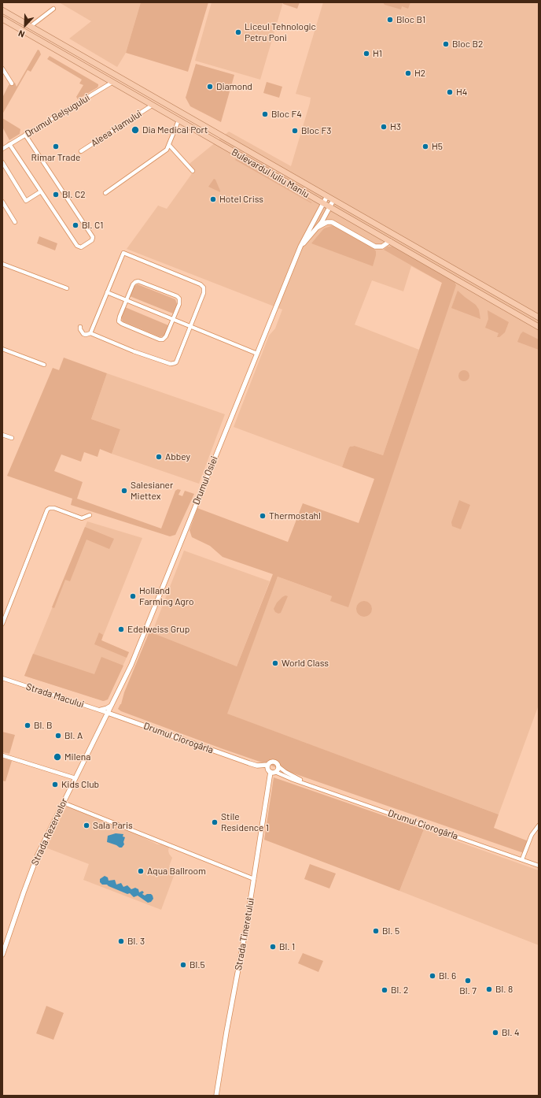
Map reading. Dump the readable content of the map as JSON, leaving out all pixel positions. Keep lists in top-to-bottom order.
{
  "streets": {
    "main road": ["Bulevardul Iuliu Maniu"],
    "street": [
      "Drumul Belșugului",
      "Aleea Hamului",
      "Drumul Osiei",
      "Strada Macului",
      "Drumul Ciorogârla",
      "Strada Rezervelor",
      "Strada Tineretului"
    ]
  },
  "crossings": [
    ["Drumul Belșugului", "Bulevardul Iuliu Maniu"],
    ["Aleea Hamului", "Bulevardul Iuliu Maniu"],
    ["Bulevardul Iuliu Maniu", "Drumul Osiei"],
    ["Drumul Osiei", "Strada Macului"],
    ["Drumul Osiei", "Drumul Ciorogârla"],
    ["Drumul Osiei", "Strada Rezervelor"],
    ["Strada Macului", "Drumul Ciorogârla"],
    ["Strada Macului", "Strada Rezervelor"],
    ["Drumul Ciorogârla", "Strada Rezervelor"],
    ["Drumul Ciorogârla", "Strada Tineretului"]
  ],
  "places": [
    "Bloc B1",
    "Liceul Tehnologic Petru Poni",
    "Bloc B2",
    "H1",
    "H2",
    "Diamond",
    "H4",
    "Bloc F4",
    "H3",
    "Dia Medical Port",
    "Bloc F3",
    "Rimar Trade",
    "H5",
    "Bl. C2",
    "Hotel Criss",
    "Bl. C1",
    "Abbey",
    "Salesianer Miettex",
    "Thermostahl",
    "Holland Farming Agro",
    "Edelweiss Grup",
    "World Class",
    "Bl. B",
    "Bl. A",
    "Milena",
    "Kids Club",
    "Stile Residence 1",
    "Sala Paris",
    "Aqua Ballroom",
    "Bl. 5",
    "Bl. 3",
    "Bl. 1",
    "Bl.5",
    "Bl. 6",
    "Bl. 7",
    "Bl. 8",
    "Bl. 2",
    "Bl. 4"
  ],
  "north": "bottom left"
}
